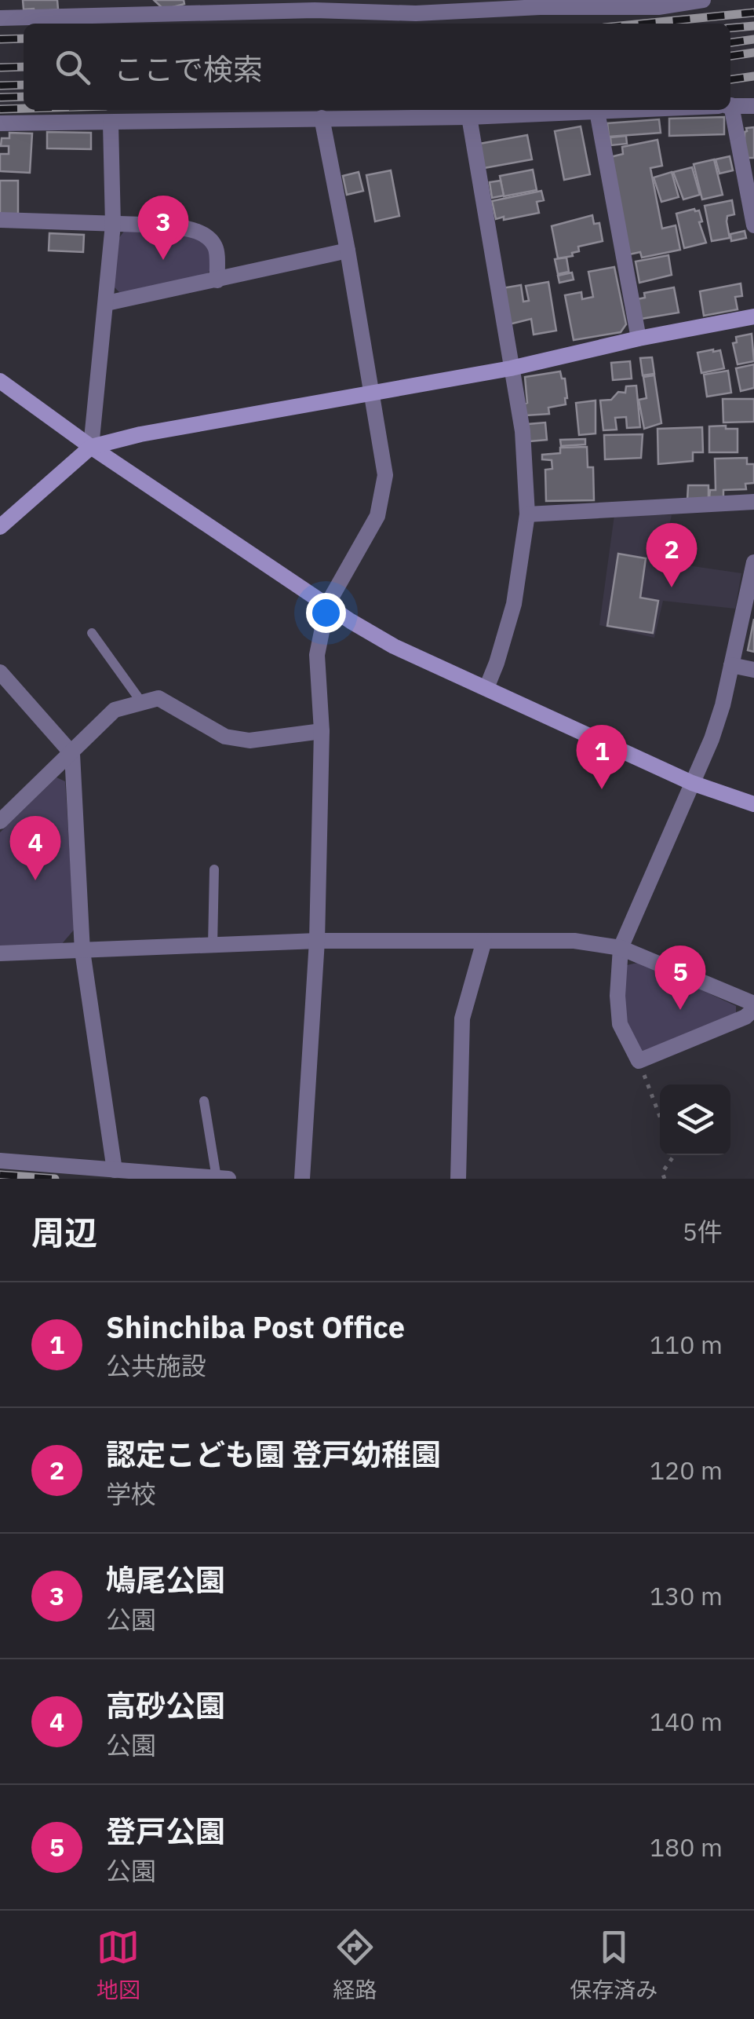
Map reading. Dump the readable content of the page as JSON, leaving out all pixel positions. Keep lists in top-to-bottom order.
{
  "page": {
    "search": "ここで検索",
    "pins": [
      "3",
      "2",
      "1",
      "4",
      "5"
    ],
    "heading": ["周辺", "5件"],
    "list": [
      {
        "mark": "1",
        "name": "Shinchiba Post Office",
        "note": "公共施設",
        "value": "110 m"
      },
      {
        "mark": "2",
        "name": "認定こども園 登戸幼稚園",
        "note": "学校",
        "value": "120 m"
      },
      {
        "mark": "3",
        "name": "鳩尾公園",
        "note": "公園",
        "value": "130 m"
      },
      {
        "mark": "4",
        "name": "高砂公園",
        "note": "公園",
        "value": "140 m"
      },
      {
        "mark": "5",
        "name": "登戸公園",
        "note": "公園",
        "value": "180 m"
      }
    ],
    "nav": ["地図", "経路", "保存済み"]
  }
}
